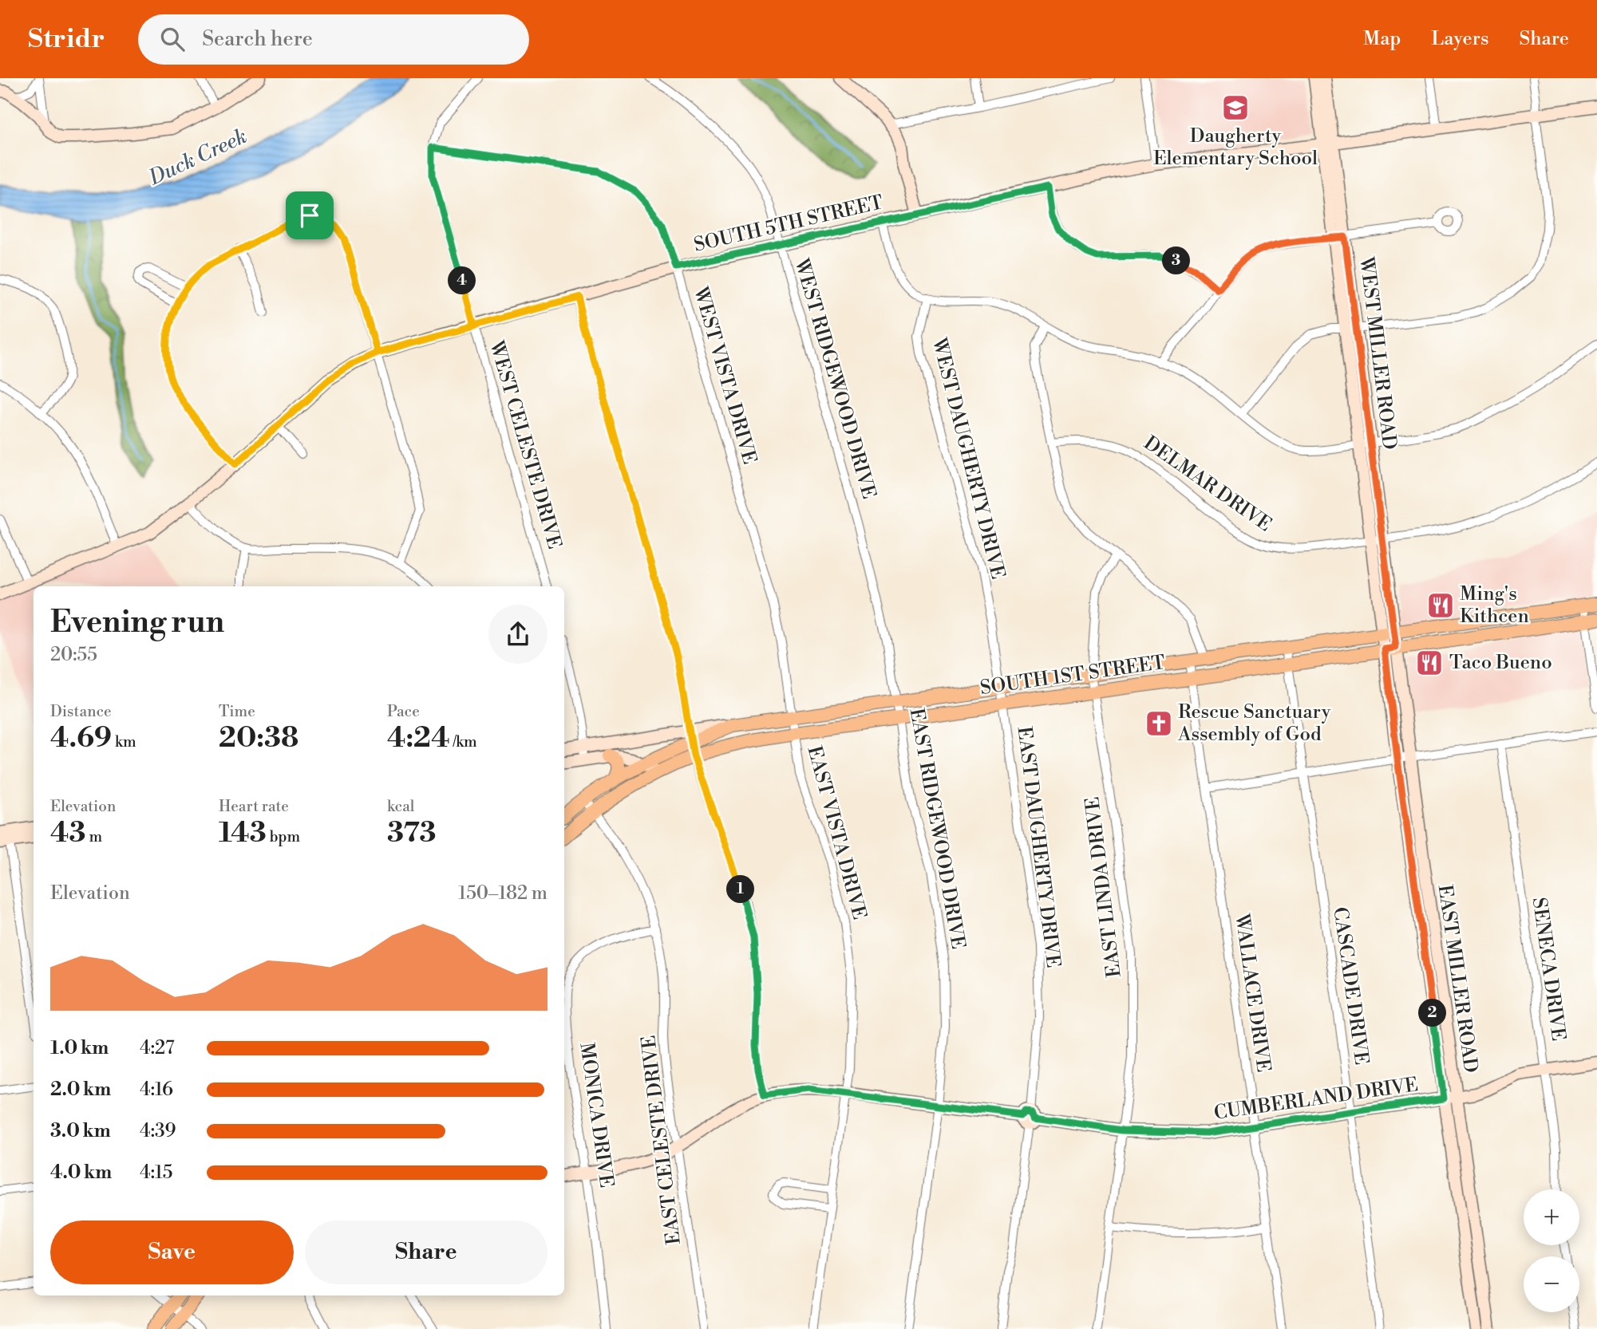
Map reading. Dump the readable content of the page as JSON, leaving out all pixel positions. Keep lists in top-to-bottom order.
{
  "streets": {
    "main road": ["SOUTH 1ST STREET"],
    "street": [
      "SOUTH 5TH STREET",
      "WEST MILLER ROAD",
      "WEST VISTA DRIVE",
      "WEST RIDGEWOOD DRIVE",
      "WEST CELESTE DRIVE",
      "WEST DAUGHERTY DRIVE",
      "DELMAR DRIVE",
      "EAST RIDGEWOOD DRIVE",
      "EAST VISTA DRIVE",
      "EAST DAUGHERTY DRIVE",
      "EAST LINDA DRIVE",
      "SENECA DRIVE",
      "EAST MILLER ROAD",
      "CASCADE DRIVE",
      "WALLACE DRIVE",
      "CUMBERLAND DRIVE",
      "MONICA DRIVE",
      "EAST CELESTE DRIVE"
    ]
  },
  "crossings": [
    ["SOUTH 5TH STREET", "WEST MILLER ROAD"],
    ["SOUTH 5TH STREET", "WEST VISTA DRIVE"],
    ["SOUTH 5TH STREET", "WEST RIDGEWOOD DRIVE"],
    ["SOUTH 5TH STREET", "WEST CELESTE DRIVE"],
    ["WEST MILLER ROAD", "DELMAR DRIVE"],
    ["WEST MILLER ROAD", "SOUTH 1ST STREET"],
    ["WEST MILLER ROAD", "EAST MILLER ROAD"],
    ["WEST VISTA DRIVE", "WEST CELESTE DRIVE"],
    ["WEST VISTA DRIVE", "SOUTH 1ST STREET"],
    ["WEST VISTA DRIVE", "EAST VISTA DRIVE"],
    ["WEST RIDGEWOOD DRIVE", "SOUTH 1ST STREET"],
    ["WEST RIDGEWOOD DRIVE", "EAST RIDGEWOOD DRIVE"],
    ["WEST DAUGHERTY DRIVE", "SOUTH 1ST STREET"],
    ["WEST DAUGHERTY DRIVE", "EAST DAUGHERTY DRIVE"],
    ["SOUTH 1ST STREET", "EAST RIDGEWOOD DRIVE"],
    ["SOUTH 1ST STREET", "EAST VISTA DRIVE"],
    ["SOUTH 1ST STREET", "EAST DAUGHERTY DRIVE"],
    ["SOUTH 1ST STREET", "EAST LINDA DRIVE"],
    ["SOUTH 1ST STREET", "EAST MILLER ROAD"],
    ["SOUTH 1ST STREET", "CASCADE DRIVE"],
    ["SOUTH 1ST STREET", "WALLACE DRIVE"],
    ["EAST RIDGEWOOD DRIVE", "CUMBERLAND DRIVE"],
    ["EAST VISTA DRIVE", "CUMBERLAND DRIVE"],
    ["EAST DAUGHERTY DRIVE", "CUMBERLAND DRIVE"],
    ["EAST LINDA DRIVE", "CUMBERLAND DRIVE"],
    ["SENECA DRIVE", "CUMBERLAND DRIVE"],
    ["EAST MILLER ROAD", "CUMBERLAND DRIVE"],
    ["CASCADE DRIVE", "CUMBERLAND DRIVE"],
    ["WALLACE DRIVE", "CUMBERLAND DRIVE"],
    ["CUMBERLAND DRIVE", "MONICA DRIVE"],
    ["CUMBERLAND DRIVE", "EAST CELESTE DRIVE"],
    ["MONICA DRIVE", "EAST CELESTE DRIVE"]
  ],
  "water": ["Duck Creek"],
  "places": {
    "school or university": ["Daugherty Elementary School"],
    "restaurant": ["Ming's Kithcen", "Taco Bueno"],
    "church": ["Rescue Sanctuary Assembly of God"]
  },
  "page": {
    "header": "Stridr",
    "search": "Search here",
    "nav": ["Map", "Layers", "Share"],
    "pins": [
      "3",
      "4",
      "1",
      "2"
    ],
    "heading": ["Evening run", "20:55"],
    "stats": [
      ["Distance", "4.69 km"],
      ["Time", "20:38"],
      ["Pace", "4:24 /km"],
      ["Elevation", "43 m"],
      ["Heart rate", "143 bpm"],
      ["kcal", "373"]
    ],
    "chart": ["Elevation", "150–182 m"],
    "list": [
      {
        "name": "1.0 km",
        "note": "4:27"
      },
      {
        "name": "2.0 km",
        "note": "4:16"
      },
      {
        "name": "3.0 km",
        "note": "4:39"
      },
      {
        "name": "4.0 km",
        "note": "4:15"
      }
    ],
    "map_buttons": ["+", "−"],
    "buttons": ["Save", "Share"]
  }
}
